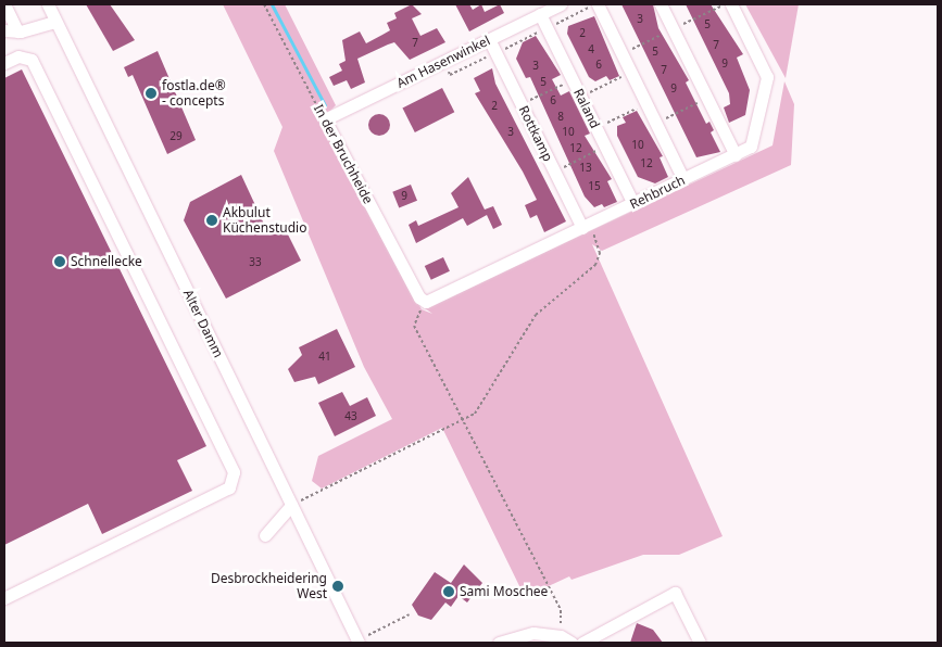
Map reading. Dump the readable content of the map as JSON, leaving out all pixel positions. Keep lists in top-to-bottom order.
{
  "streets": {
    "street": [
      "Am Hasenwinkel",
      "Raland",
      "Rottkamp",
      "In der Bruchheide",
      "Rehbruch",
      "Alter Damm"
    ]
  },
  "crossings": [
    ["Am Hasenwinkel", "Raland"],
    ["Am Hasenwinkel", "Rottkamp"],
    ["Am Hasenwinkel", "In der Bruchheide"],
    ["Raland", "Rehbruch"],
    ["Rottkamp", "Rehbruch"],
    ["In der Bruchheide", "Rehbruch"]
  ],
  "places": [
    "fostla.de® - concepts",
    "Akbulut Küchenstudio",
    "Schnellecke",
    "Desbrockheidering West",
    "Sami Moschee"
  ],
  "house_numbers": [
    "3",
    "5",
    "2",
    "7",
    "7",
    "4",
    "5",
    "9",
    "6",
    "3",
    "7",
    "5",
    "9",
    "6",
    "2",
    "8",
    "3",
    "10",
    "29",
    "10",
    "12",
    "12",
    "13",
    "15",
    "9",
    "33",
    "41",
    "43"
  ]
}
